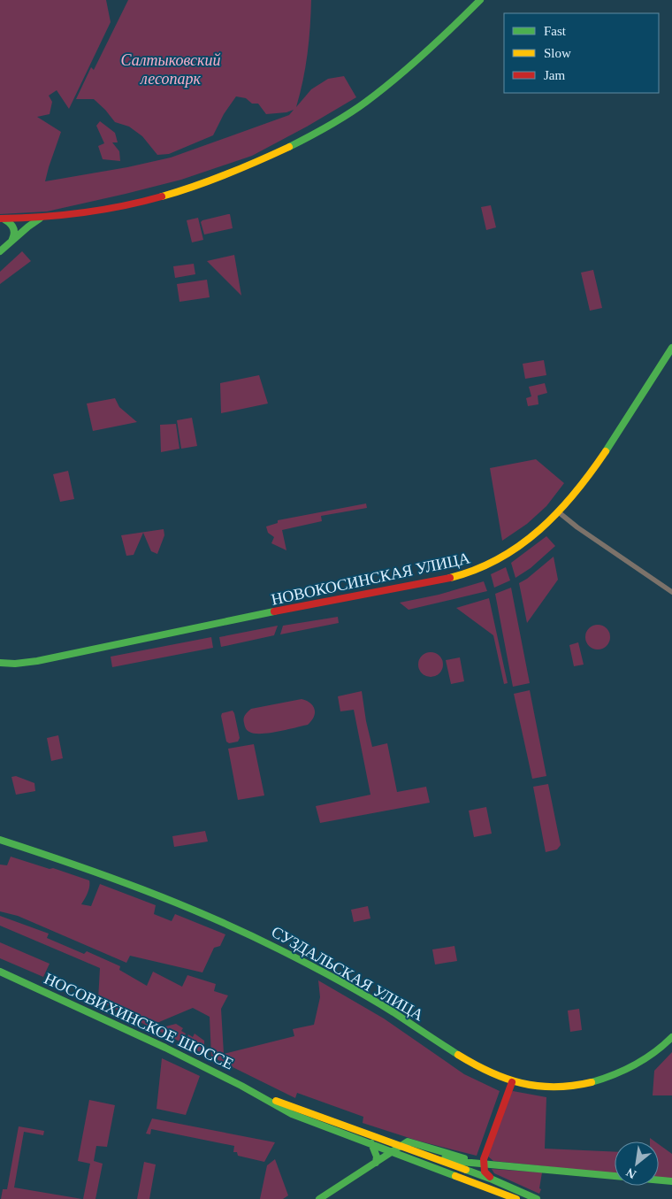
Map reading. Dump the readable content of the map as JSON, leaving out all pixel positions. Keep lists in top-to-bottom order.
{
  "streets": {
    "street": ["НОВОКОСИНСКАЯ УЛИЦА", "СУЗДАЛЬСКАЯ УЛИЦА", "НОСОВИХИНСКОЕ ШОССЕ"]
  },
  "parks": ["Салтыковский лесопарк"],
  "legend": ["Fast", "Slow", "Jam"],
  "north": "bottom left"
}
